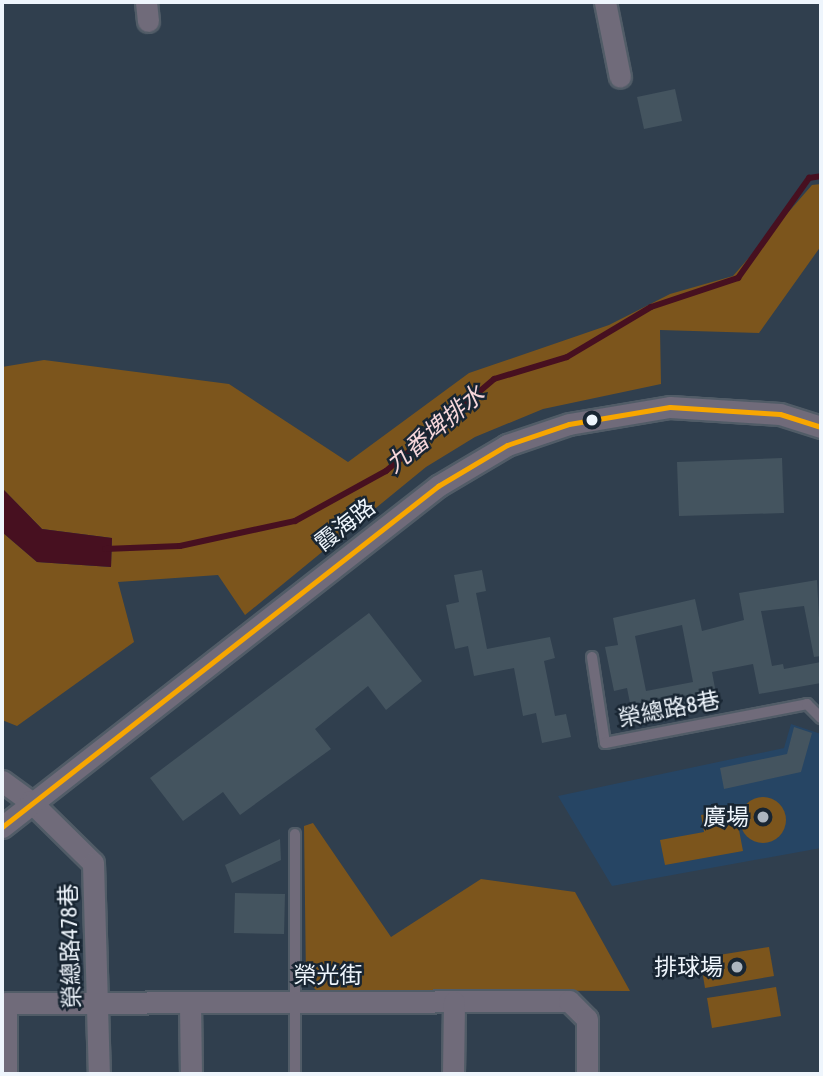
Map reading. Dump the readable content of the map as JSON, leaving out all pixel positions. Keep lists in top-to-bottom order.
{
  "streets": {
    "street": ["霞海路", "榮總路478巷", "榮光街"],
    "lane": ["榮總路8巷"]
  },
  "crossings": [
    ["霞海路", "榮總路478巷"],
    ["榮總路478巷", "榮光街"]
  ],
  "water": ["九番埤排水"],
  "places": ["廣場", "排球場"]
}
